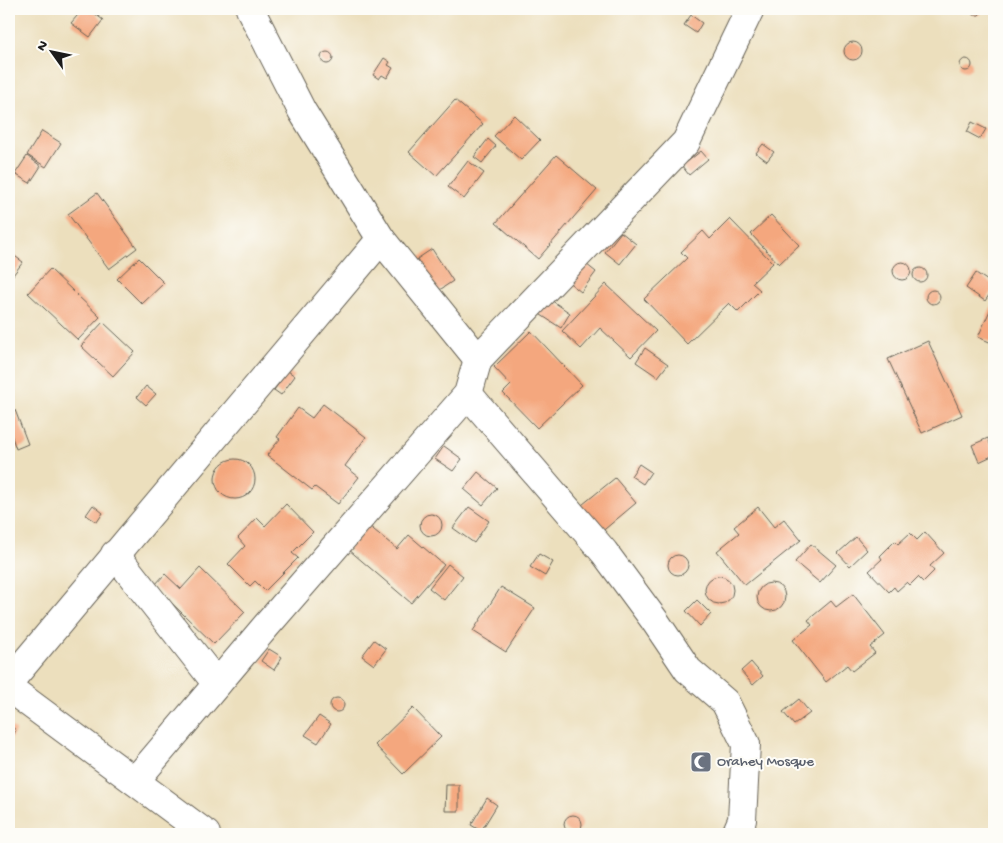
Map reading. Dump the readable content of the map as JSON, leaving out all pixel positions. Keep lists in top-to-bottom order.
{
  "places": {
    "mosque": ["Orahey Mosque"]
  },
  "north": "top left"
}
